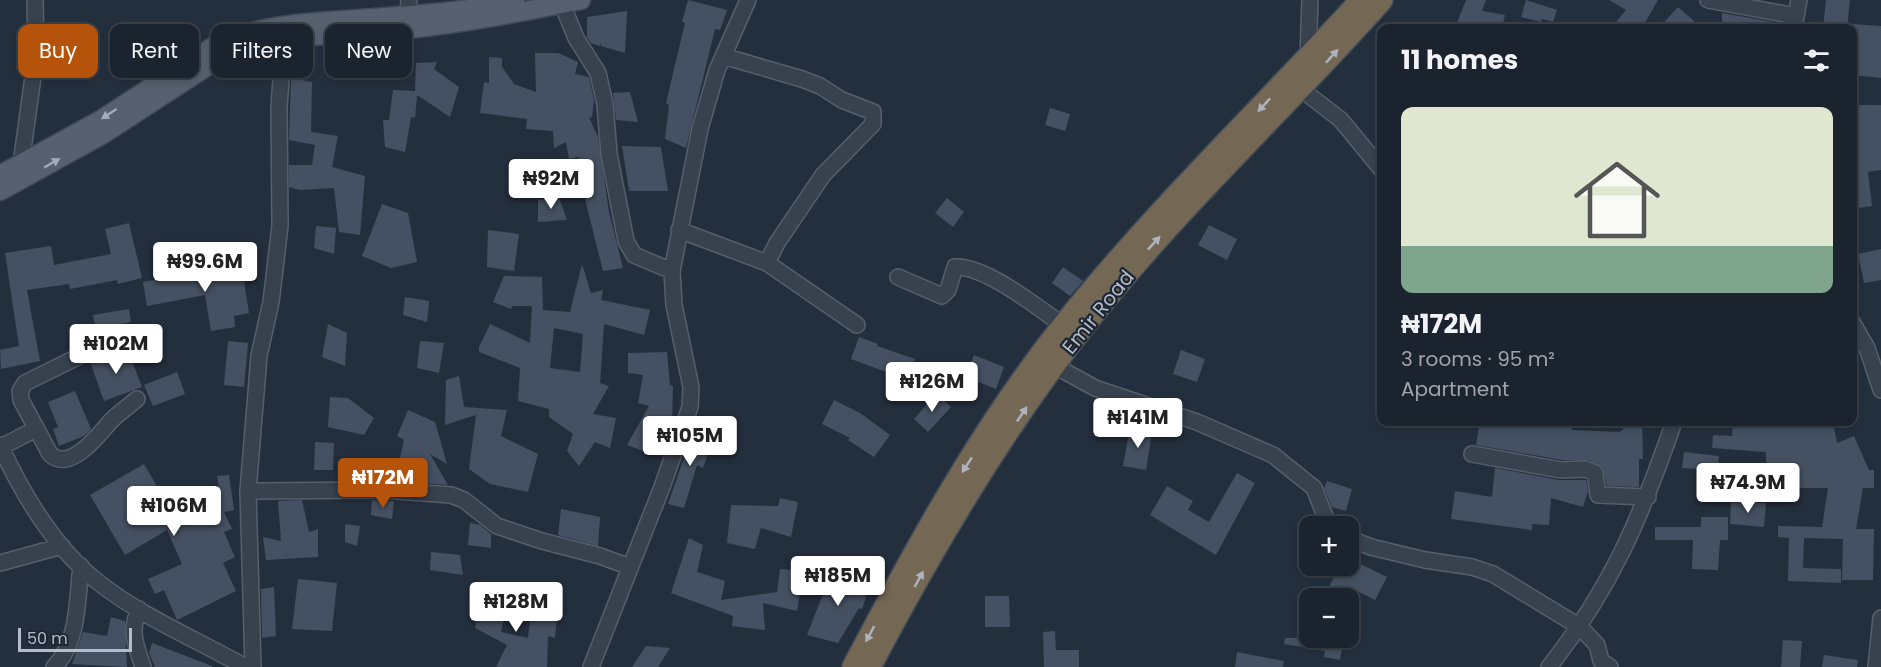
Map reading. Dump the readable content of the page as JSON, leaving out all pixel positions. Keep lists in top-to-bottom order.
{
  "streets": {
    "highway": ["Emir Road"]
  },
  "scale_bar": "50 m",
  "page": {
    "chip": [
      "Buy",
      "Rent",
      "Filters",
      "New"
    ],
    "heading": "11 homes",
    "list": [
      {
        "name": "₦172M",
        "note": "3 rooms · 95 m² · Apartment"
      }
    ],
    "price": [
      "₦92M",
      "₦99.6M",
      "₦102M",
      "₦126M",
      "₦141M",
      "₦105M",
      "₦172M",
      "₦74.9M",
      "₦106M",
      "₦185M",
      "₦128M"
    ],
    "map_buttons": ["+", "−"],
    "scale": "50 m"
  }
}
